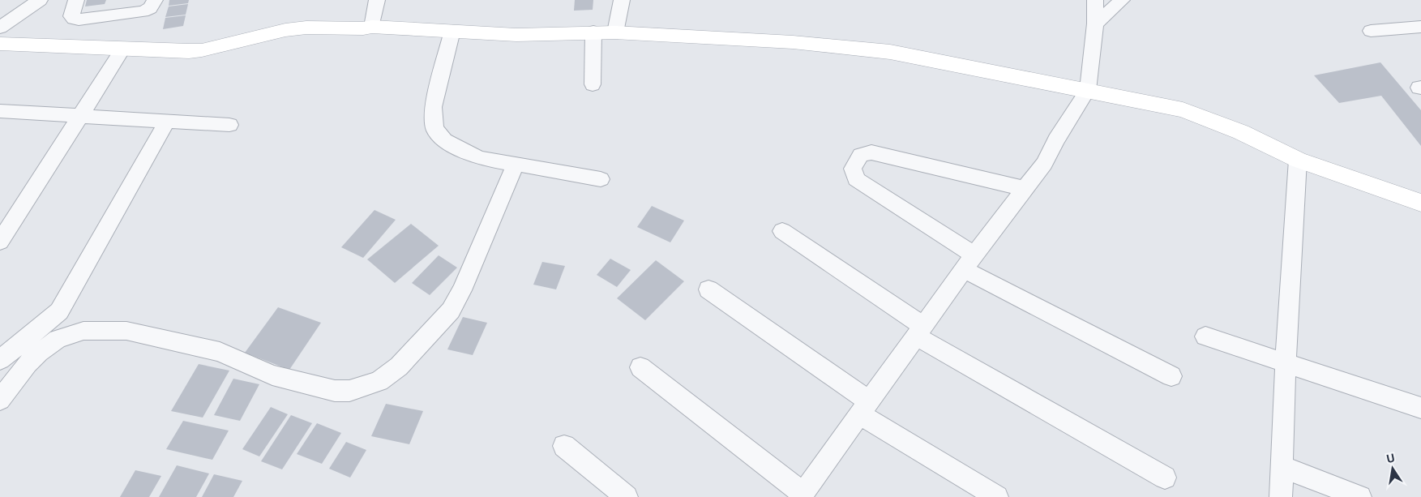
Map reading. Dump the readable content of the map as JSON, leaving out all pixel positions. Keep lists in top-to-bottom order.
{
  "north": "top"
}
